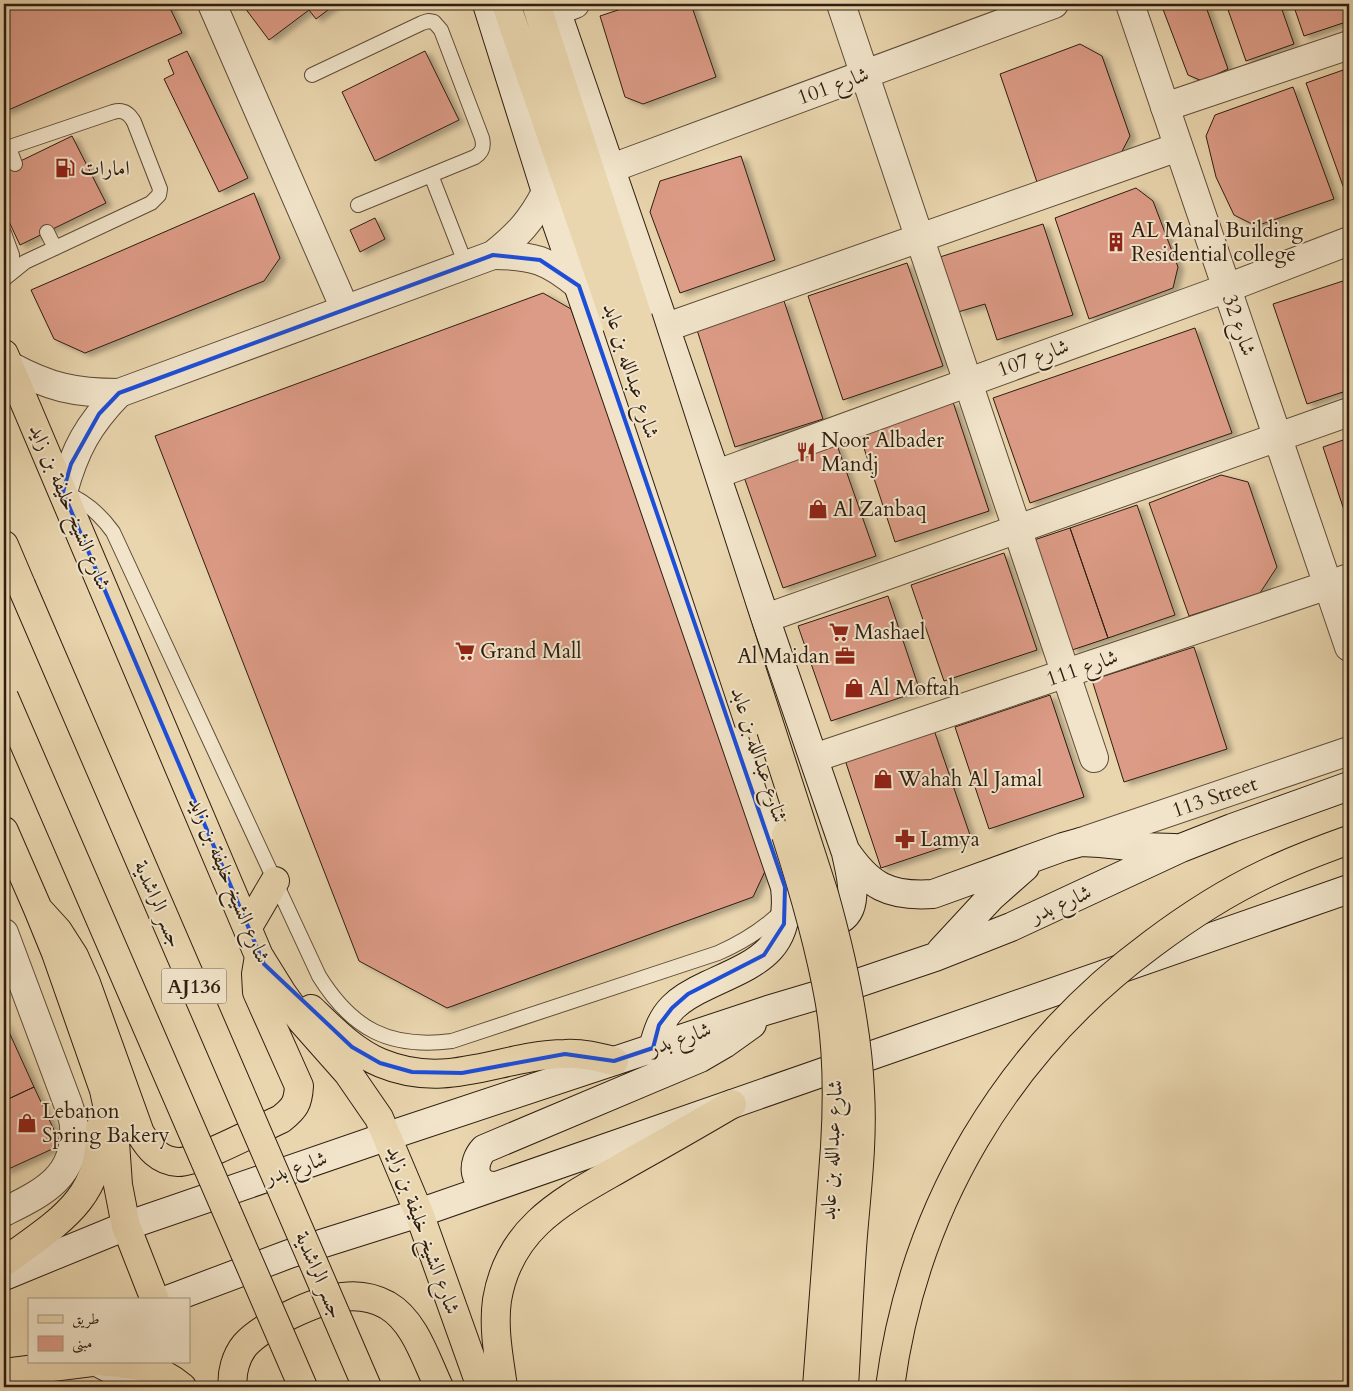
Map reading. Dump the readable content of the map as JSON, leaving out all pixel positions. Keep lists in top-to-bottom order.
{
  "streets": {
    "main road": [
      "شارع عبدالله بن عابد",
      "شارع الشيخ خليفة بن زايد",
      "جسر الراشدية",
      "AJ136"
    ],
    "street": [
      "شارع 101",
      "شارع 32",
      "شارع 107",
      "شارع 111",
      "113 Street",
      "شارع بدر"
    ]
  },
  "crossings": [
    ["شارع 101", "شارع عبدالله بن عابد"],
    ["شارع 32", "شارع 107"],
    ["شارع 32", "شارع 111"],
    ["شارع 107", "شارع عبدالله بن عابد"],
    ["شارع عبدالله بن عابد", "شارع 111"],
    ["شارع عبدالله بن عابد", "113 Street"],
    ["شارع عبدالله بن عابد", "شارع بدر"],
    ["شارع الشيخ خليفة بن زايد", "شارع بدر"]
  ],
  "places": {
    "fuel station": ["امارات"],
    "building": ["AL Manal Building Residential college"],
    "restaurant": ["Noor Albader Mandj"],
    "shop": [
      "Al Zanbaq",
      "Al Moftah",
      "Wahah Al Jamal",
      "Lebanon Spring Bakery"
    ],
    "supermarket": ["Mashael", "Grand Mall"],
    "office": ["Al Maidan"],
    "pharmacy": ["Lamya"]
  },
  "legend": ["طريق", "مبنى"]
}
